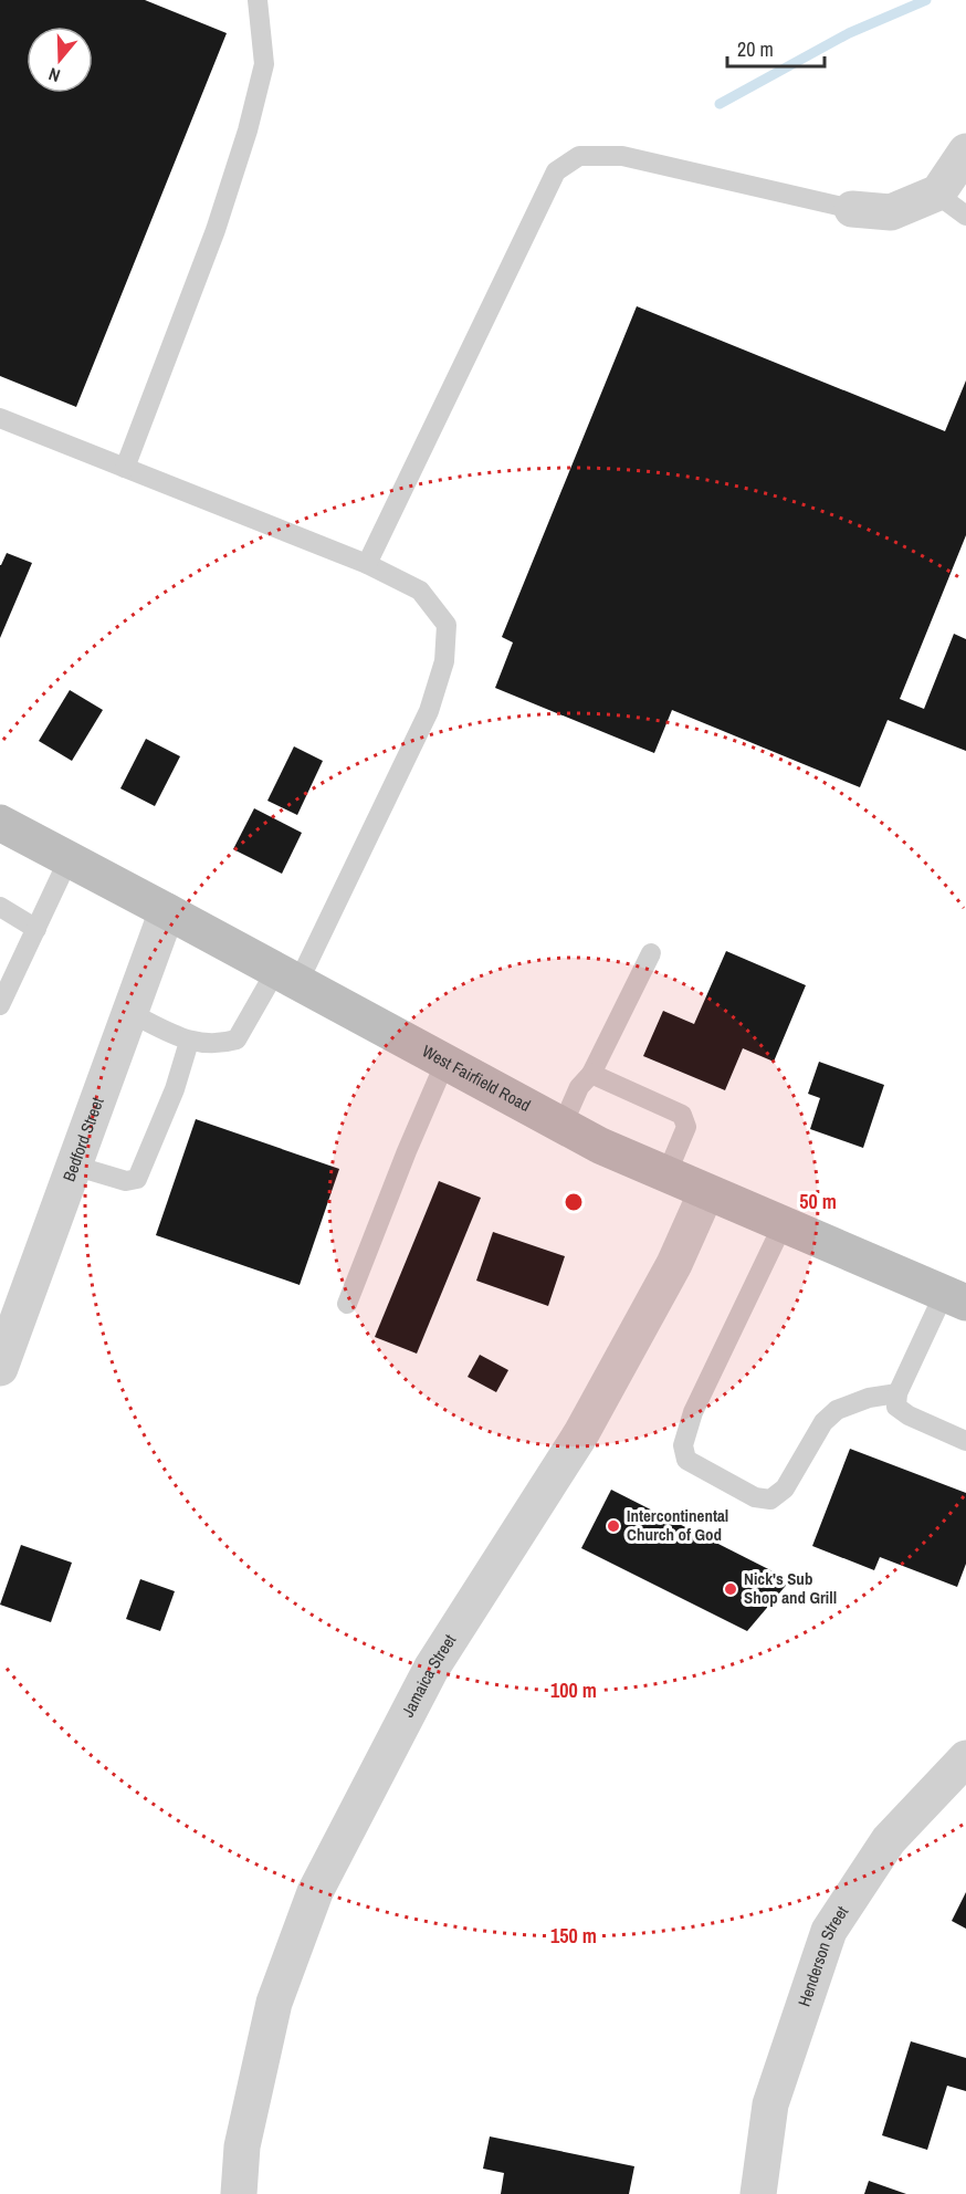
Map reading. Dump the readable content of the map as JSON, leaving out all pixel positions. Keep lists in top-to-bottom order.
{
  "streets": {
    "main road": ["West Fairfield Road"],
    "street": ["Bedford Street", "Jamaica Street", "Henderson Street"]
  },
  "crossings": [
    ["West Fairfield Road", "Bedford Street"],
    ["West Fairfield Road", "Jamaica Street"]
  ],
  "places": ["Intercontinental Church of God", "Nick's Sub Shop and Grill"],
  "scale_bar": "20 m",
  "north": "bottom",
  "rings": ["50 m", "100 m", "150 m"]
}
